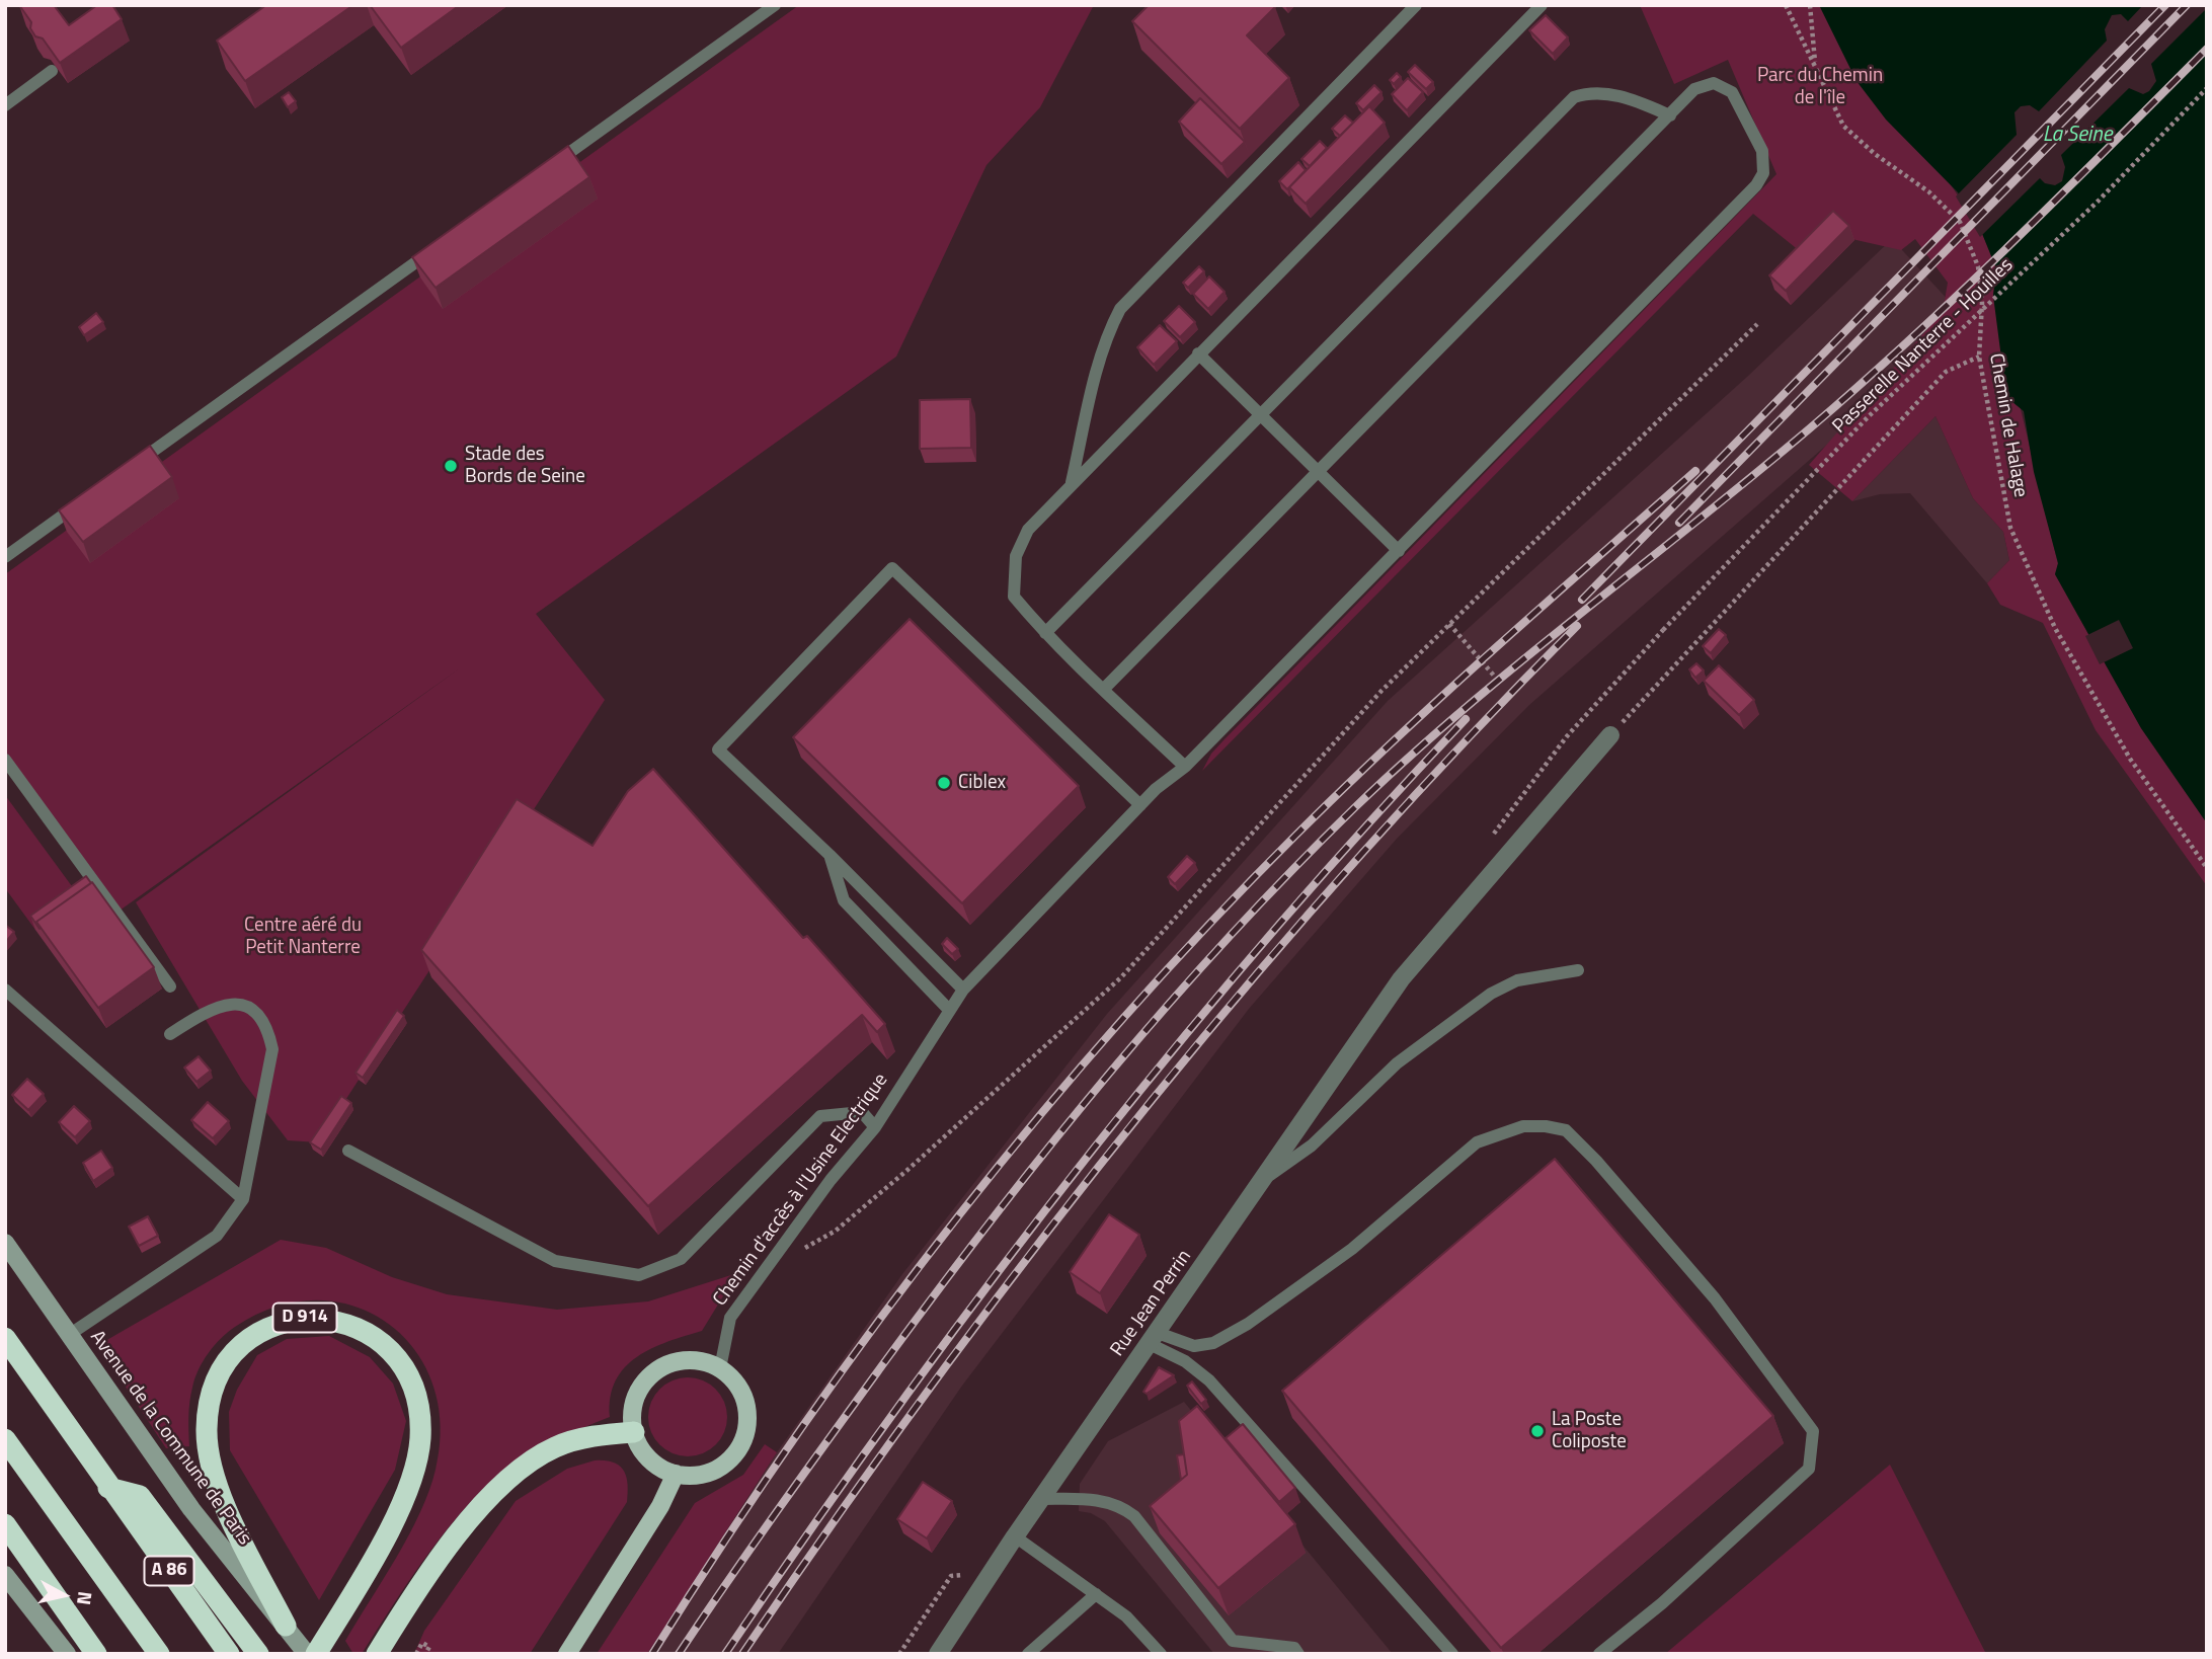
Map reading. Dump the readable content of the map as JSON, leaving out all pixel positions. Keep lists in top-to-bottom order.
{
  "streets": {
    "highway": ["D 914", "A 86"],
    "main road": ["Avenue de la Commune de Paris"],
    "street": ["Rue Jean Perrin"],
    "lane": ["Chemin d'accès à l'Usine Electrique"],
    "path": ["Passerelle Nanterre - Houilles", "Chemin de Halage"]
  },
  "crossings": [
    ["D 914", "Avenue de la Commune de Paris"]
  ],
  "water": ["La Seine"],
  "parks": ["Parc du Chemin de l'île", "Centre aéré du Petit Nanterre"],
  "places": ["Stade des Bords de Seine", "Ciblex", "La Poste Coliposte"],
  "north": "right"
}
